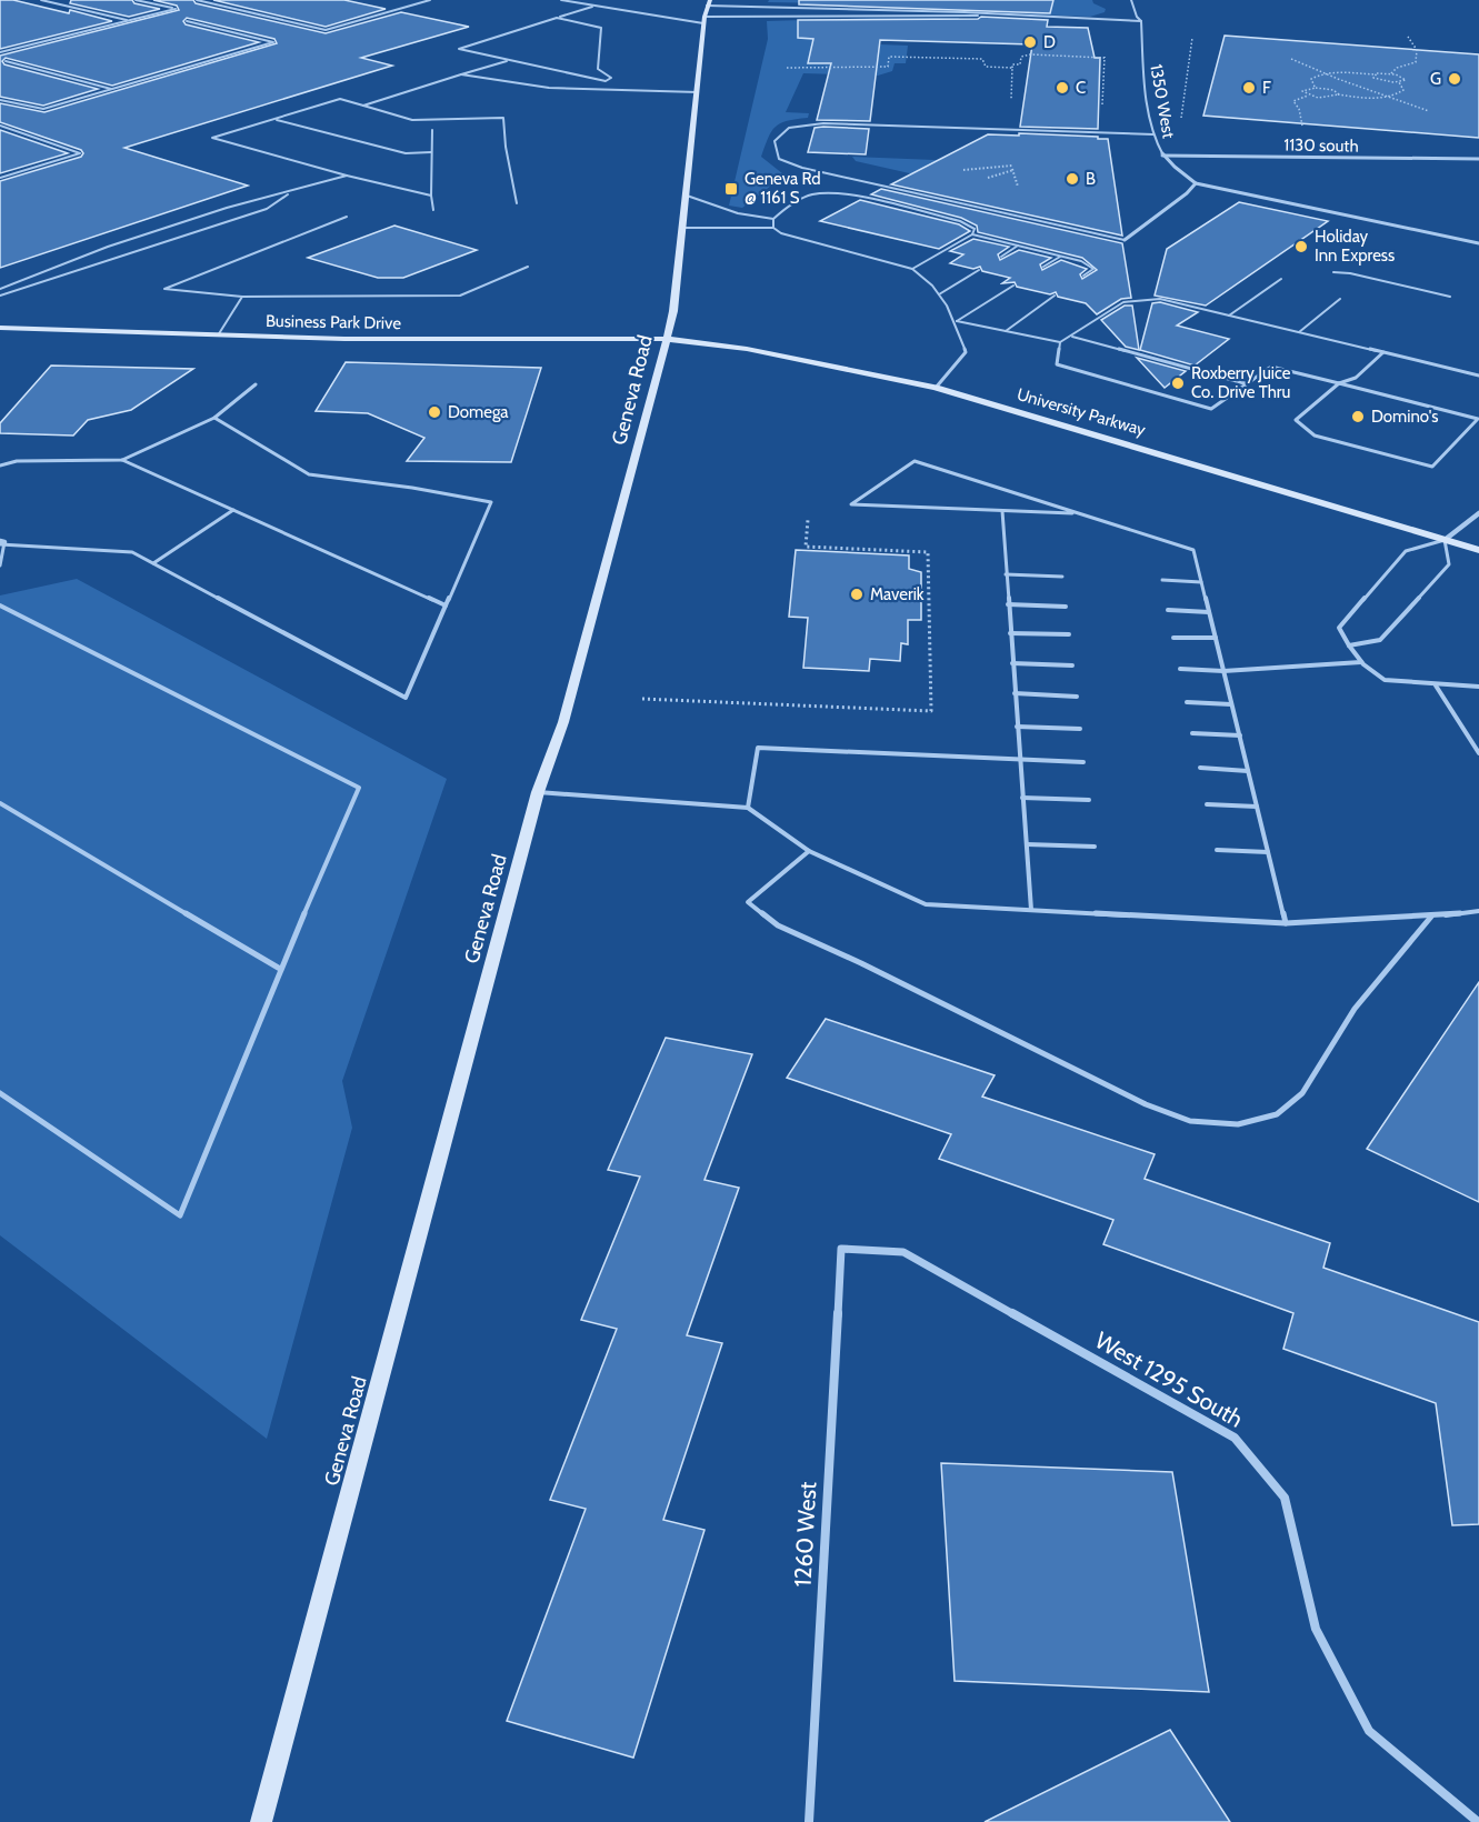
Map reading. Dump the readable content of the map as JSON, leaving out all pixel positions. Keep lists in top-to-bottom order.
{
  "streets": {
    "main road": ["Business Park Drive", "Geneva Road", "University Parkway"],
    "street": [
      "1350 West",
      "1130 south",
      "West 1295 South",
      "1260 West"
    ]
  },
  "crossings": [
    ["1350 West", "1130 south"],
    ["Business Park Drive", "Geneva Road"],
    ["Business Park Drive", "University Parkway"],
    ["Geneva Road", "University Parkway"],
    ["West 1295 South", "1260 West"]
  ],
  "places": {
    "other": [
      "D",
      "G",
      "C",
      "F",
      "B",
      "Holiday Inn Express",
      "Roxberry Juice Co. Drive Thru",
      "Domega",
      "Domino's",
      "Maverik"
    ],
    "transit": ["Geneva Rd @ 1161 S"]
  }
}
